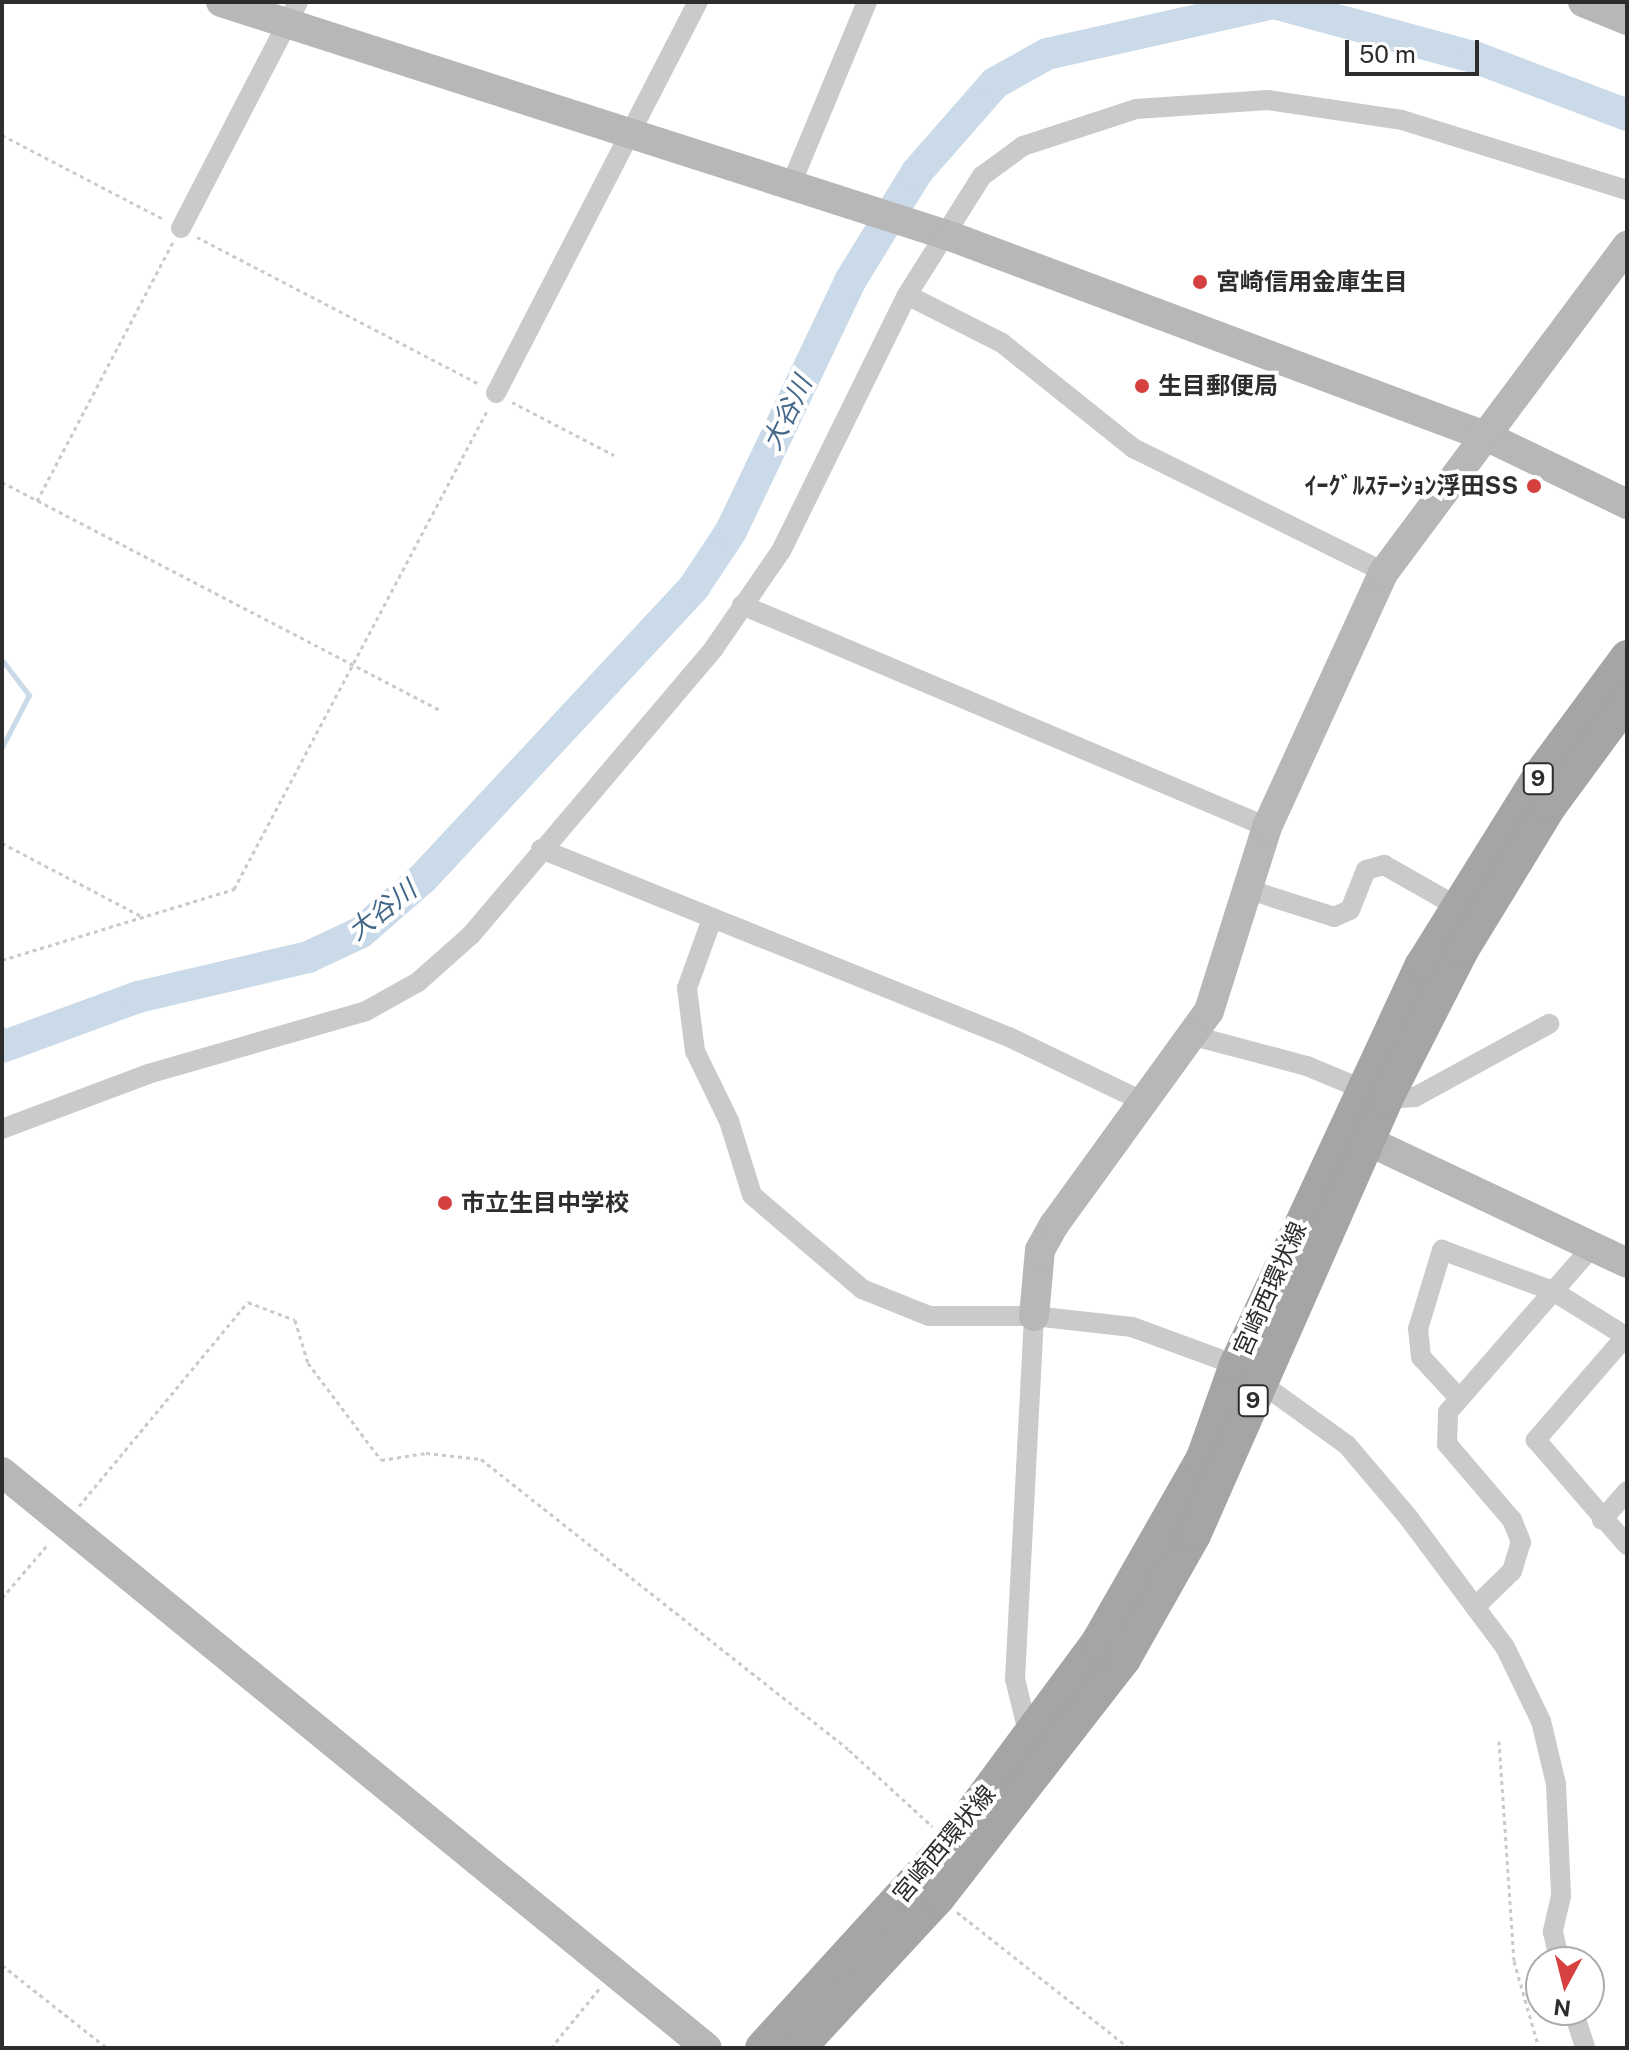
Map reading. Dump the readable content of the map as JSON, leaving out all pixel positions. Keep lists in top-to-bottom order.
{
  "streets": {
    "main road": ["9", "宮崎西環状線"]
  },
  "water": ["大谷川"],
  "places": [
    "宮崎信用金庫生目",
    "生目郵便局",
    "ｲｰｸﾞﾙｽﾃｰｼｮﾝ浮田SS",
    "市立生目中学校"
  ],
  "scale_bar": "50 m",
  "north": "bottom"
}
